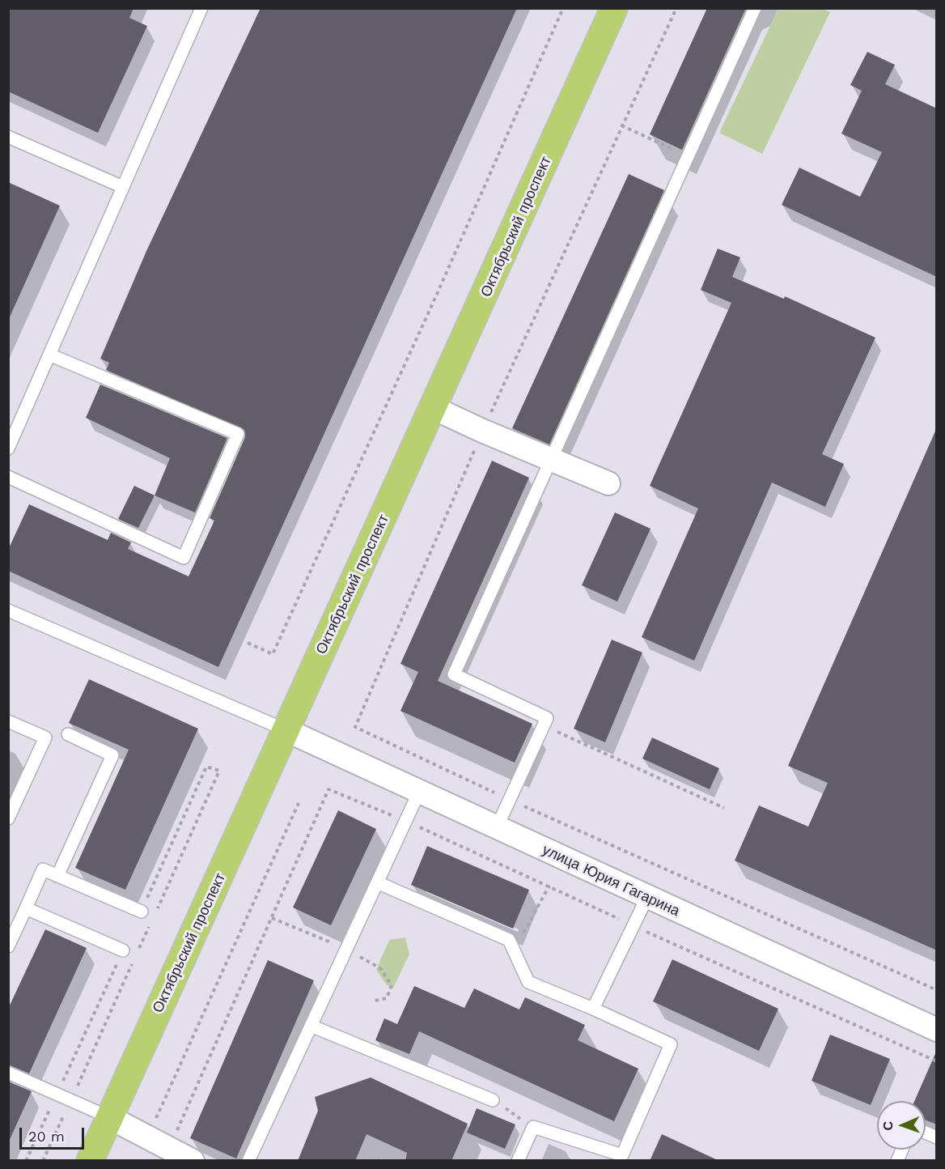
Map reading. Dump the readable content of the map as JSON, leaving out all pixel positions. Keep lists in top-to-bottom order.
{
  "streets": {
    "main road": ["Октябрьский проспект"],
    "street": ["улица Юрия Гагарина"]
  },
  "crossings": [
    ["Октябрьский проспект", "улица Юрия Гагарина"]
  ],
  "scale_bar": "20 m",
  "north": "left"
}
